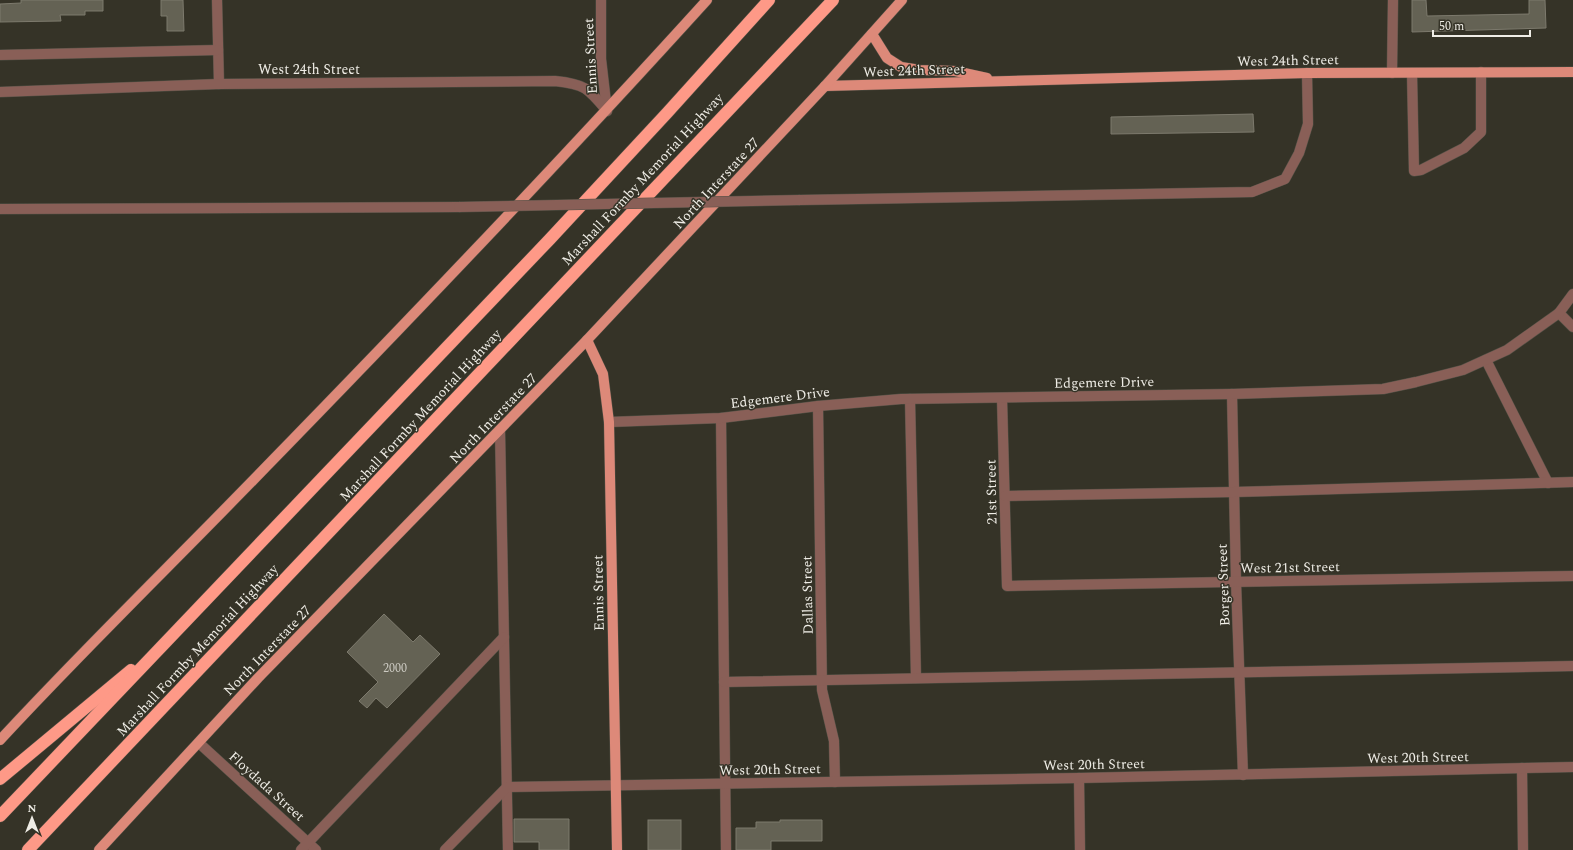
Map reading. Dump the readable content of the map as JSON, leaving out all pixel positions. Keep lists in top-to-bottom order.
{
  "streets": {
    "highway": ["Marshall Formby Memorial Highway"],
    "main road": ["Ennis Street", "West 24th Street", "North Interstate 27"],
    "street": [
      "Edgemere Drive",
      "21st Street",
      "West 21st Street",
      "Borger Street",
      "Dallas Street",
      "West 20th Street",
      "Floydada Street"
    ]
  },
  "crossings": [
    ["Ennis Street", "West 24th Street"],
    ["Ennis Street", "North Interstate 27"],
    ["Ennis Street", "Edgemere Drive"],
    ["Ennis Street", "West 20th Street"],
    ["West 24th Street", "North Interstate 27"],
    ["North Interstate 27", "Floydada Street"],
    ["Edgemere Drive", "21st Street"],
    ["Edgemere Drive", "Borger Street"],
    ["Edgemere Drive", "Dallas Street"],
    ["21st Street", "West 21st Street"],
    ["West 21st Street", "Borger Street"],
    ["Borger Street", "West 20th Street"],
    ["Dallas Street", "West 20th Street"]
  ],
  "house_numbers": ["2000"],
  "scale_bar": "50 m",
  "north": "top"
}
